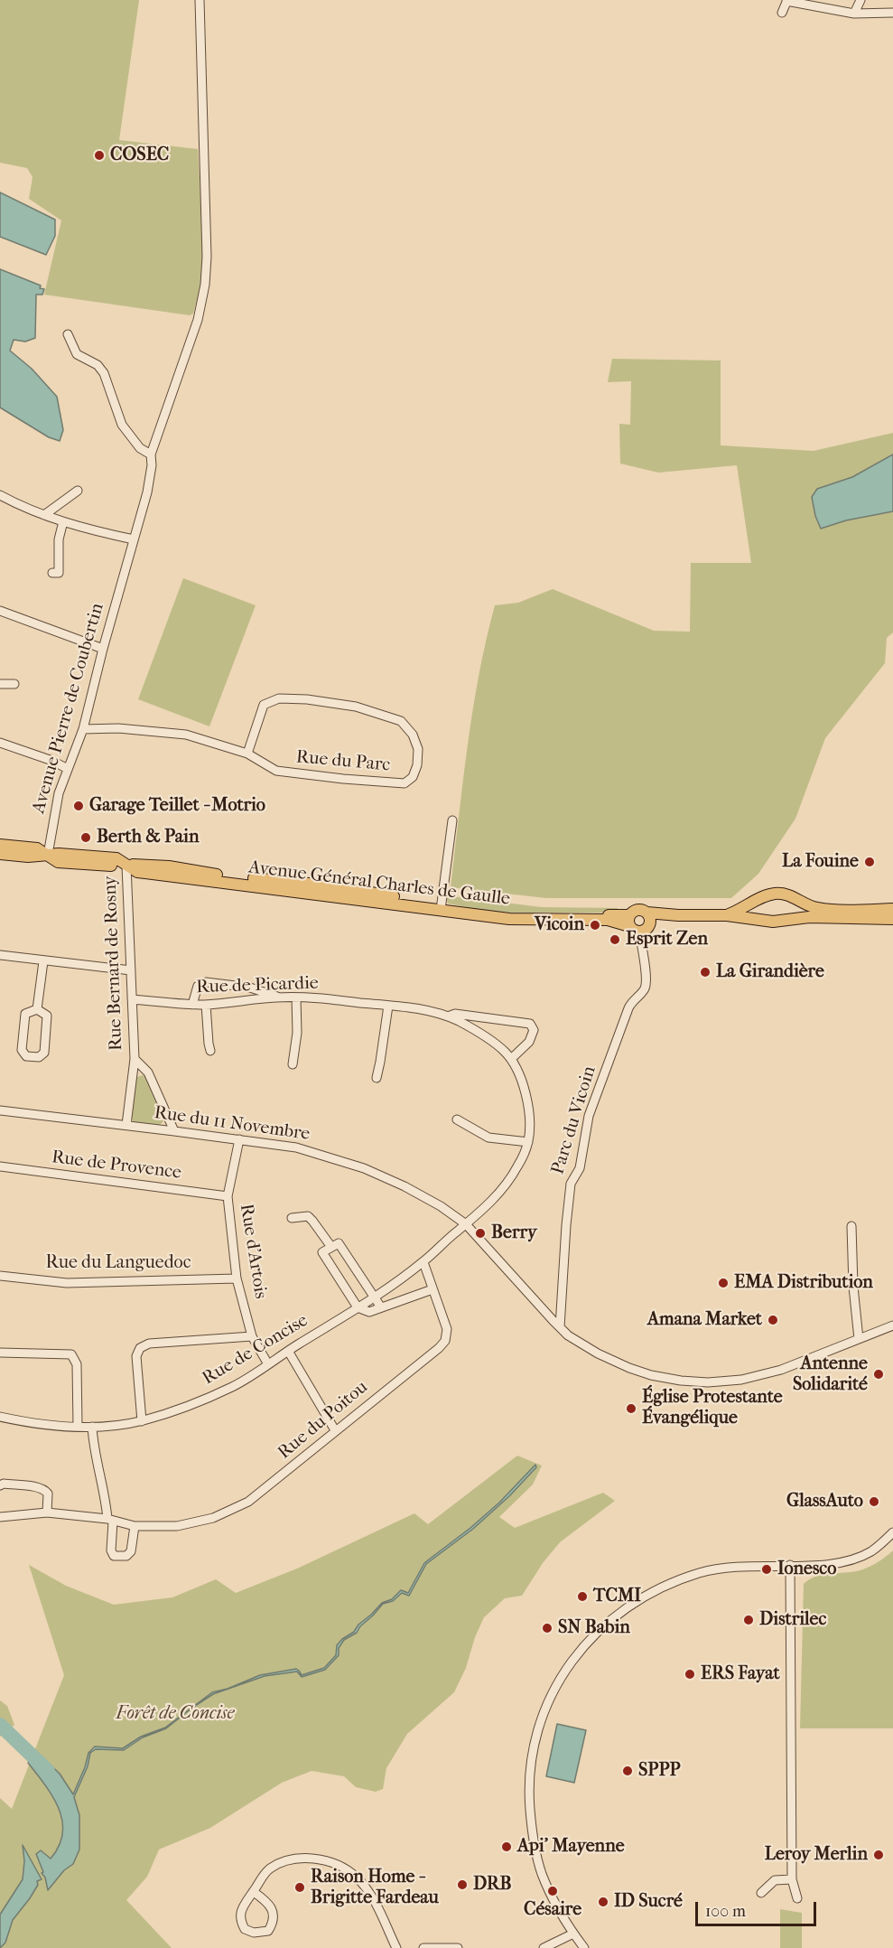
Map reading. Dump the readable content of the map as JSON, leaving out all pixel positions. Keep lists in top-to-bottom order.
{
  "streets": {
    "main road": ["Avenue Général Charles de Gaulle"],
    "street": [
      "Avenue Pierre de Coubertin",
      "Rue du Parc",
      "Rue Bernard de Rosny",
      "Rue de Picardie",
      "Parc du Vicoin",
      "Rue du 11 Novembre",
      "Rue de Provence",
      "Rue d'Artois",
      "Rue du Languedoc",
      "Rue de Concise",
      "Rue du Poitou"
    ]
  },
  "crossings": [
    ["Avenue Pierre de Coubertin", "Rue du Parc"],
    ["Avenue Pierre de Coubertin", "Avenue Général Charles de Gaulle"],
    ["Avenue Général Charles de Gaulle", "Rue Bernard de Rosny"],
    ["Avenue Général Charles de Gaulle", "Parc du Vicoin"],
    ["Rue Bernard de Rosny", "Rue de Picardie"],
    ["Rue Bernard de Rosny", "Rue du 11 Novembre"],
    ["Rue de Picardie", "Rue du 11 Novembre"],
    ["Rue de Picardie", "Rue de Concise"],
    ["Parc du Vicoin", "Rue du 11 Novembre"],
    ["Rue du 11 Novembre", "Rue d'Artois"],
    ["Rue du 11 Novembre", "Rue de Concise"],
    ["Rue de Provence", "Rue d'Artois"],
    ["Rue d'Artois", "Rue du Languedoc"],
    ["Rue d'Artois", "Rue de Concise"],
    ["Rue de Concise", "Rue du Poitou"]
  ],
  "parks": ["Forêt de Concise"],
  "places": [
    "COSEC",
    "Garage Teillet - Motrio",
    "Berth & Pain",
    "La Fouine",
    "Vicoin",
    "Esprit Zen",
    "La Girandière",
    "Berry",
    "EMA Distribution",
    "Amana Market",
    "Antenne Solidarité",
    "Église Protestante Évangélique",
    "GlassAuto",
    "Ionesco",
    "TCMI",
    "Distrilec",
    "SN Babin",
    "ERS Fayat",
    "SPPP",
    "Api' Mayenne",
    "Leroy Merlin",
    "DRB",
    "Raison Home - Brigitte Fardeau",
    "Césaire",
    "ID Sucré"
  ],
  "scale_bar": "100 m"
}
